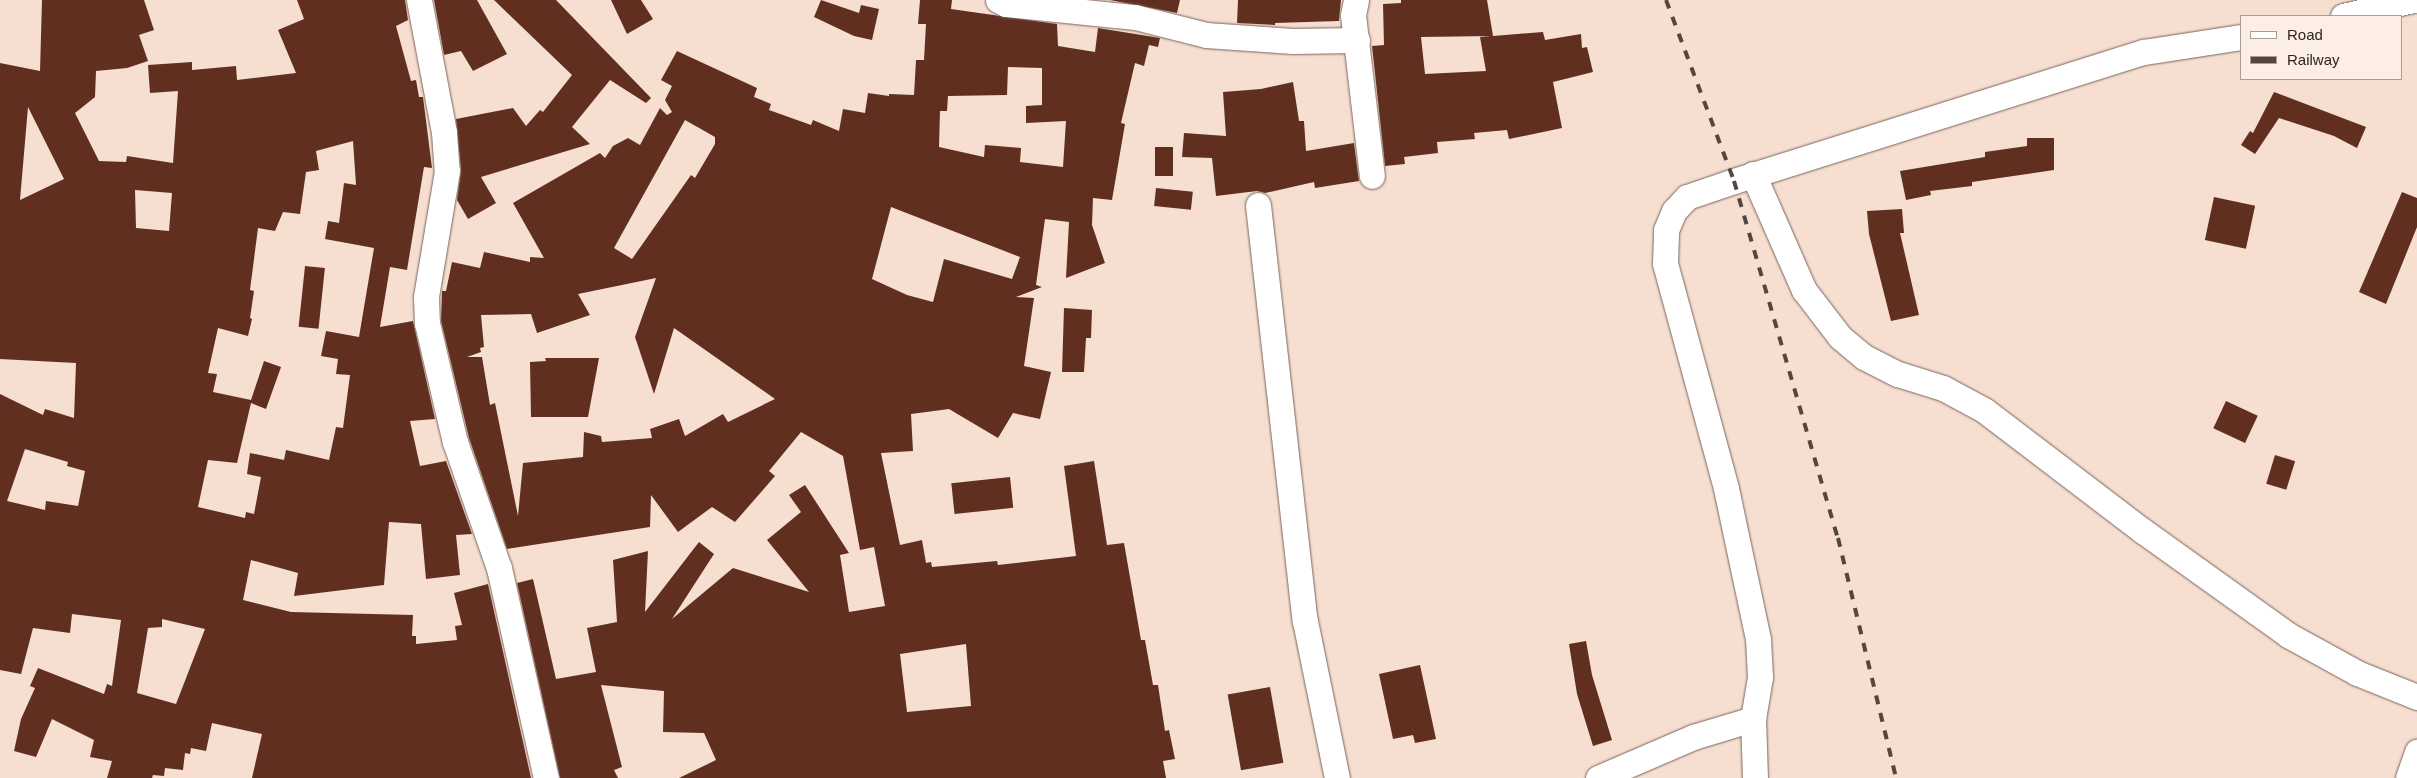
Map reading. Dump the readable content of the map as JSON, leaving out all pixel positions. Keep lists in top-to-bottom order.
{
  "legend": ["Road", "Railway"]
}
